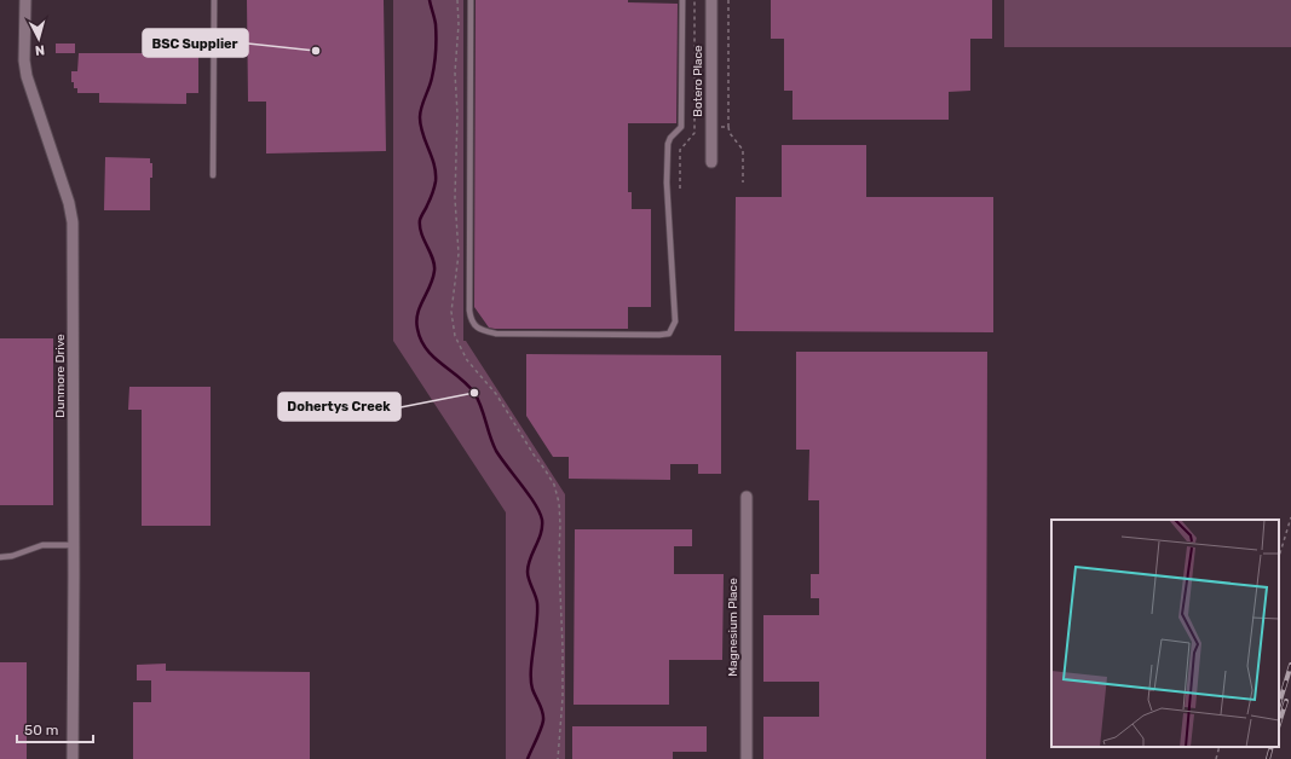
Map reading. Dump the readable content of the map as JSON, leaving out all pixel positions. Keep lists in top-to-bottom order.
{
  "streets": {
    "street": ["Botero Place", "Dunmore Drive", "Magnesium Place"]
  },
  "places": ["BSC Supplier", "Dohertys Creek"],
  "scale_bar": "50 m",
  "north": "bottom"
}
